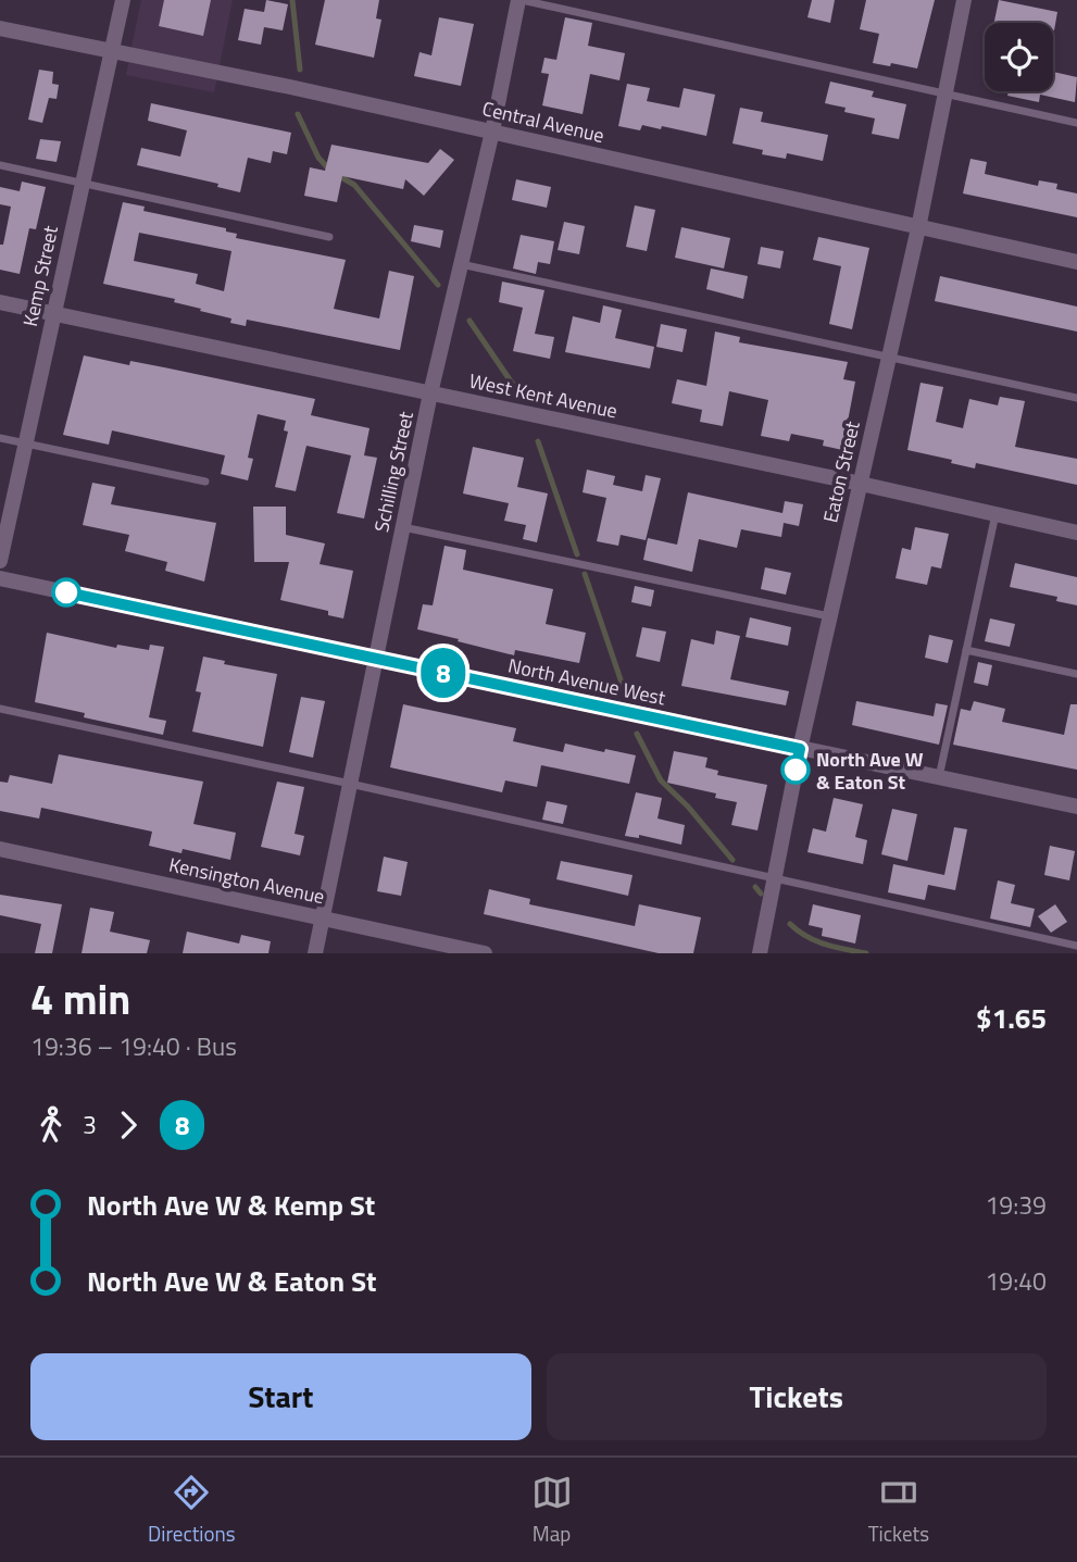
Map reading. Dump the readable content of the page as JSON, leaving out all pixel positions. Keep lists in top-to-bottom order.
{
  "streets": {
    "street": [
      "Central Avenue",
      "Kemp Street",
      "West Kent Avenue",
      "Schilling Street",
      "Eaton Street",
      "North Avenue West",
      "Kensington Avenue"
    ]
  },
  "crossings": [
    ["Central Avenue", "Kemp Street"],
    ["Central Avenue", "Schilling Street"],
    ["Central Avenue", "Eaton Street"],
    ["Kemp Street", "West Kent Avenue"],
    ["West Kent Avenue", "Schilling Street"],
    ["West Kent Avenue", "Eaton Street"],
    ["Schilling Street", "North Avenue West"],
    ["Schilling Street", "Kensington Avenue"],
    ["Eaton Street", "North Avenue West"]
  ],
  "places": ["North Ave W & Eaton St"],
  "lines": ["bus line 8"],
  "page": {
    "on_map": "8",
    "heading": ["4 min", "19:36 – 19:40 · Bus", "$1.65"],
    "legs": ["3", "8"],
    "list": [
      {
        "name": "North Ave W & Kemp St",
        "value": "19:39"
      },
      {
        "name": "North Ave W & Eaton St",
        "value": "19:40"
      }
    ],
    "buttons": ["Start", "Tickets"],
    "tabs": ["Directions", "Map", "Tickets"]
  }
}
